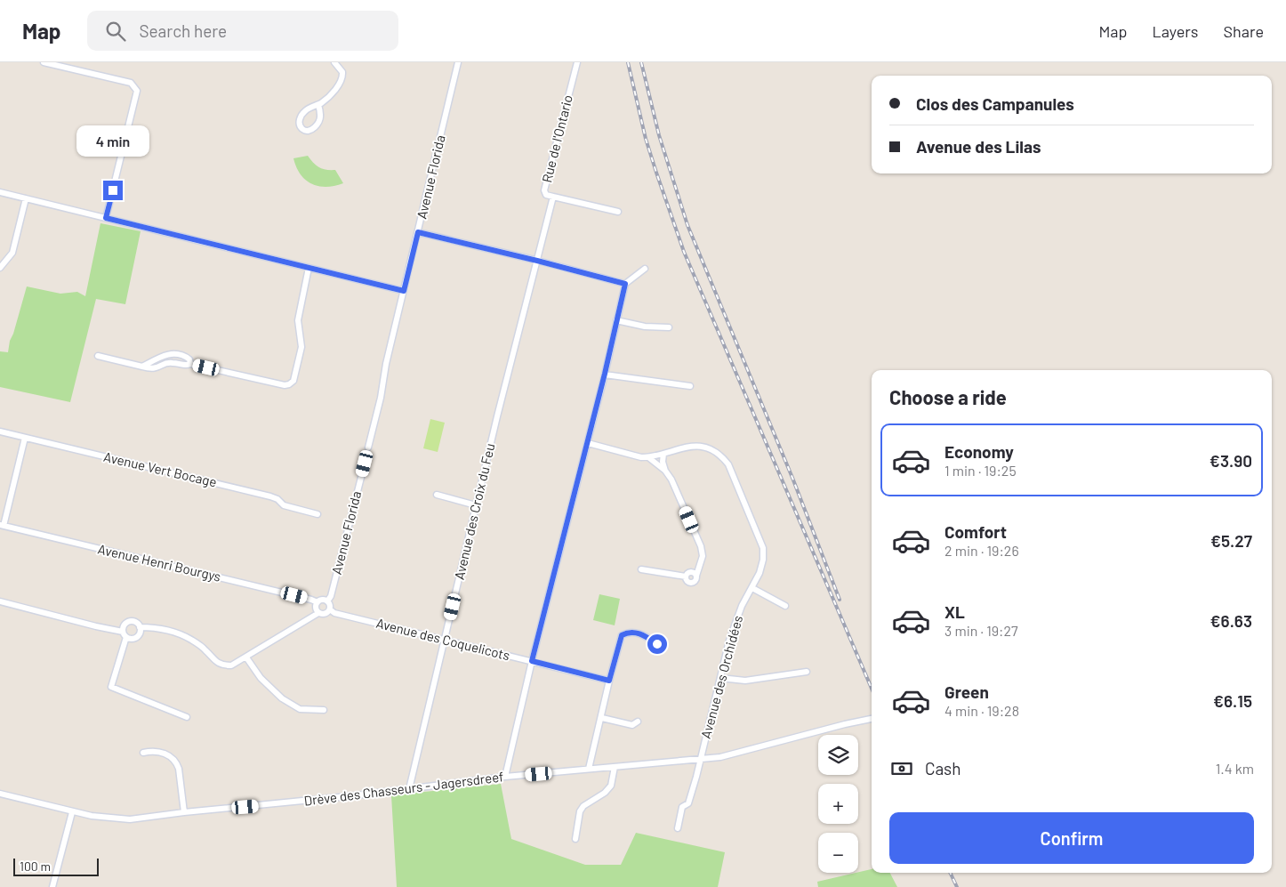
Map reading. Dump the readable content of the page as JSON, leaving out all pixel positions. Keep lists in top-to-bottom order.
{
  "streets": {
    "street": [
      "Rue de l'Ontario",
      "Avenue Florida",
      "Avenue Vert Bocage",
      "Avenue des Croix du Feu",
      "Avenue Henri Bourgys",
      "Avenue des Coquelicots",
      "Avenue des Orchidées",
      "Drève des Chasseurs - Jagersdreef"
    ]
  },
  "crossings": [
    ["Rue de l'Ontario", "Avenue des Croix du Feu"],
    ["Avenue Florida", "Avenue Henri Bourgys"],
    ["Avenue Florida", "Avenue des Coquelicots"],
    ["Avenue des Croix du Feu", "Avenue des Coquelicots"],
    ["Avenue des Croix du Feu", "Drève des Chasseurs - Jagersdreef"],
    ["Avenue Henri Bourgys", "Avenue des Coquelicots"],
    ["Avenue des Orchidées", "Drève des Chasseurs - Jagersdreef"]
  ],
  "scale_bar": "100 m",
  "page": {
    "header": "Map",
    "search": "Search here",
    "nav": ["Map", "Layers", "Share"],
    "banner": ["Clos des Campanules", "Avenue des Lilas"],
    "bubble": "4 min",
    "heading": "Choose a ride",
    "list": [
      {
        "name": "Economy",
        "note": "1 min · 19:25",
        "value": "€3.90"
      },
      {
        "name": "Comfort",
        "note": "2 min · 19:26",
        "value": "€5.27"
      },
      {
        "name": "XL",
        "note": "3 min · 19:27",
        "value": "€6.63"
      },
      {
        "name": "Green",
        "note": "4 min · 19:28",
        "value": "€6.15"
      }
    ],
    "map_buttons": ["+", "−"],
    "pay": ["Cash", "1.4 km"],
    "buttons": "Confirm",
    "scale": "100 m"
  }
}
